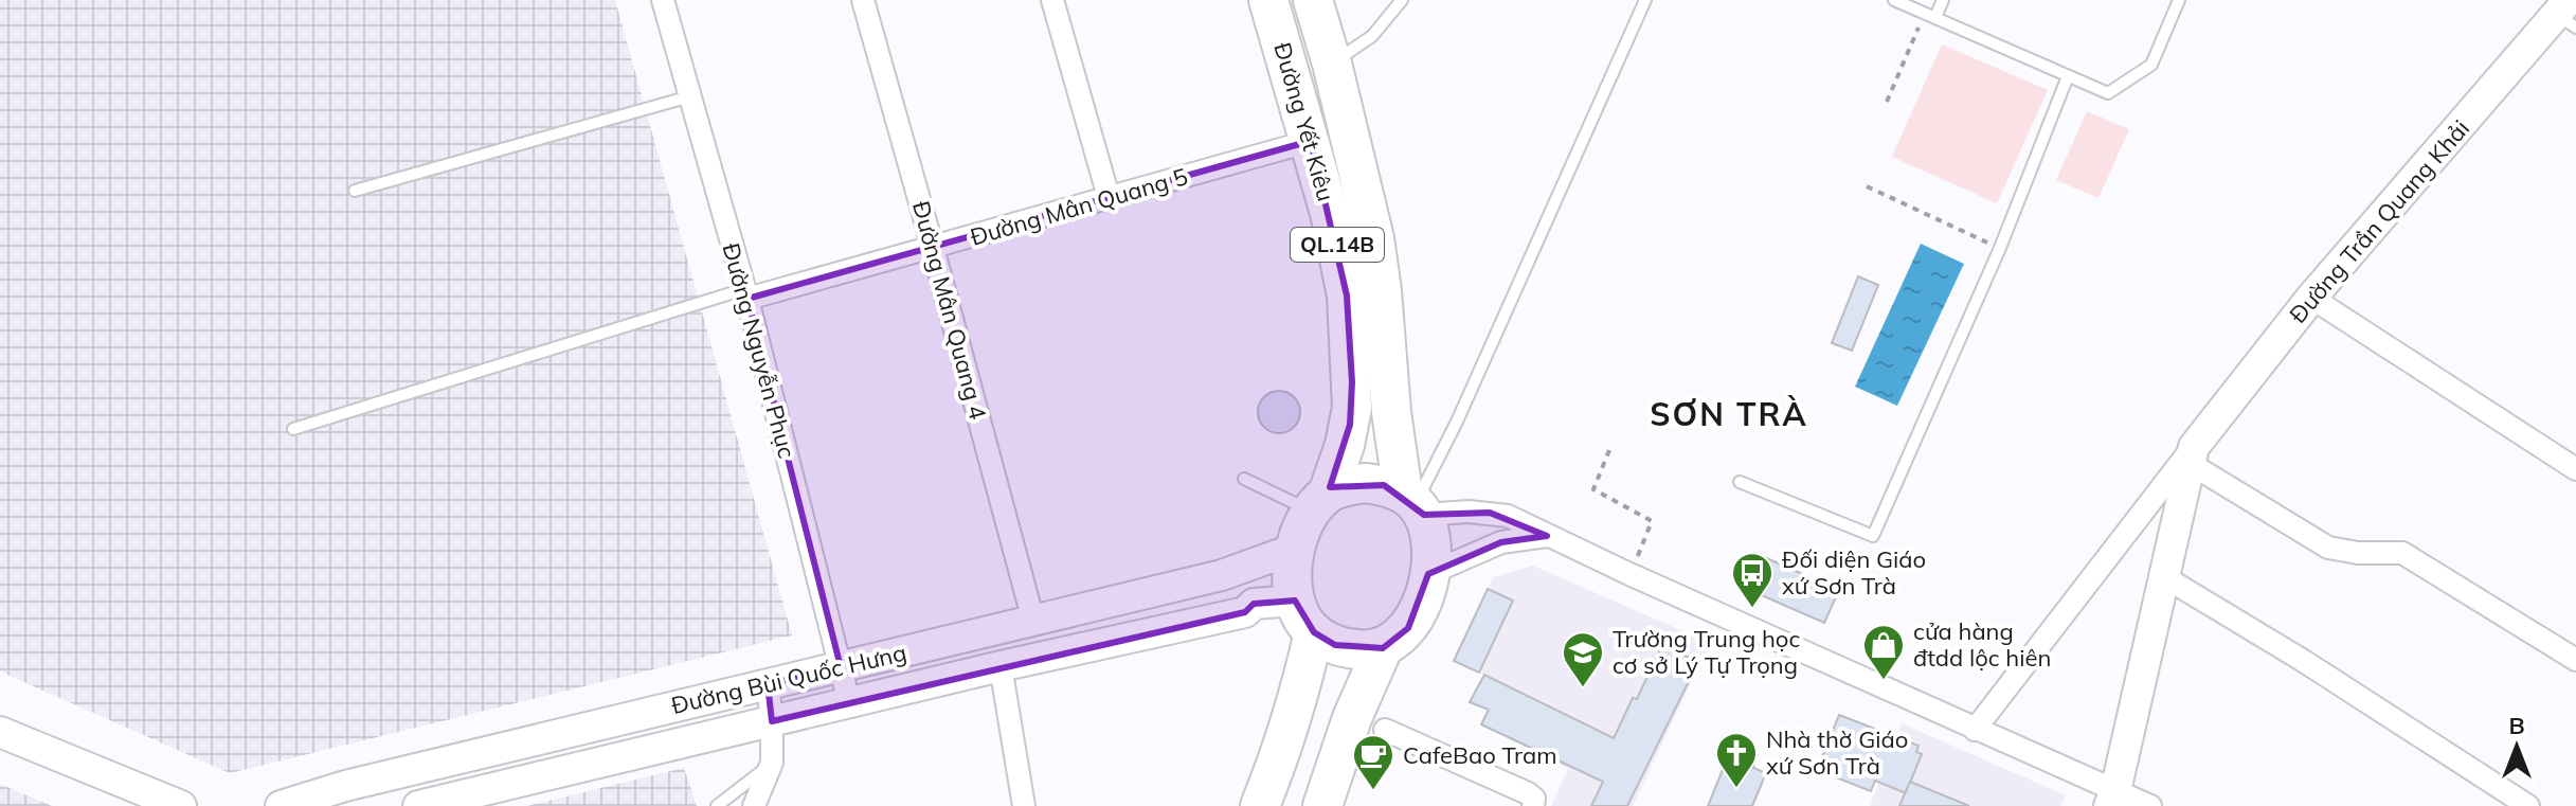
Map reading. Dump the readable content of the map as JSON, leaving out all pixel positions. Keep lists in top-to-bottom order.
{
  "streets": {
    "highway": ["Đường Yết Kiêu", "QL.14B"],
    "street": [
      "Đường Mân Quang 5",
      "Đường Trần Quang Khải",
      "Đường Mân Quang 4",
      "Đường Nguyễn Phục",
      "Đường Bùi Quốc Hưng"
    ]
  },
  "crossings": [
    ["Đường Yết Kiêu", "Đường Mân Quang 5"],
    ["Đường Yết Kiêu", "Đường Bùi Quốc Hưng"],
    ["Đường Mân Quang 5", "Đường Mân Quang 4"],
    ["Đường Mân Quang 5", "Đường Nguyễn Phục"],
    ["Đường Mân Quang 4", "Đường Bùi Quốc Hưng"],
    ["Đường Nguyễn Phục", "Đường Bùi Quốc Hưng"]
  ],
  "districts": ["SƠN TRÀ"],
  "places": {
    "bus stop": ["Đối diện Giáo xứ Sơn Trà"],
    "shop": ["cửa hàng đtdd lộc hiên"],
    "school or university": ["Trường Trung học cơ sở Lý Tự Trọng"],
    "church": ["Nhà thờ Giáo xứ Sơn Trà"],
    "cafe": ["CafeBao Tram"]
  },
  "north": "top"
}
